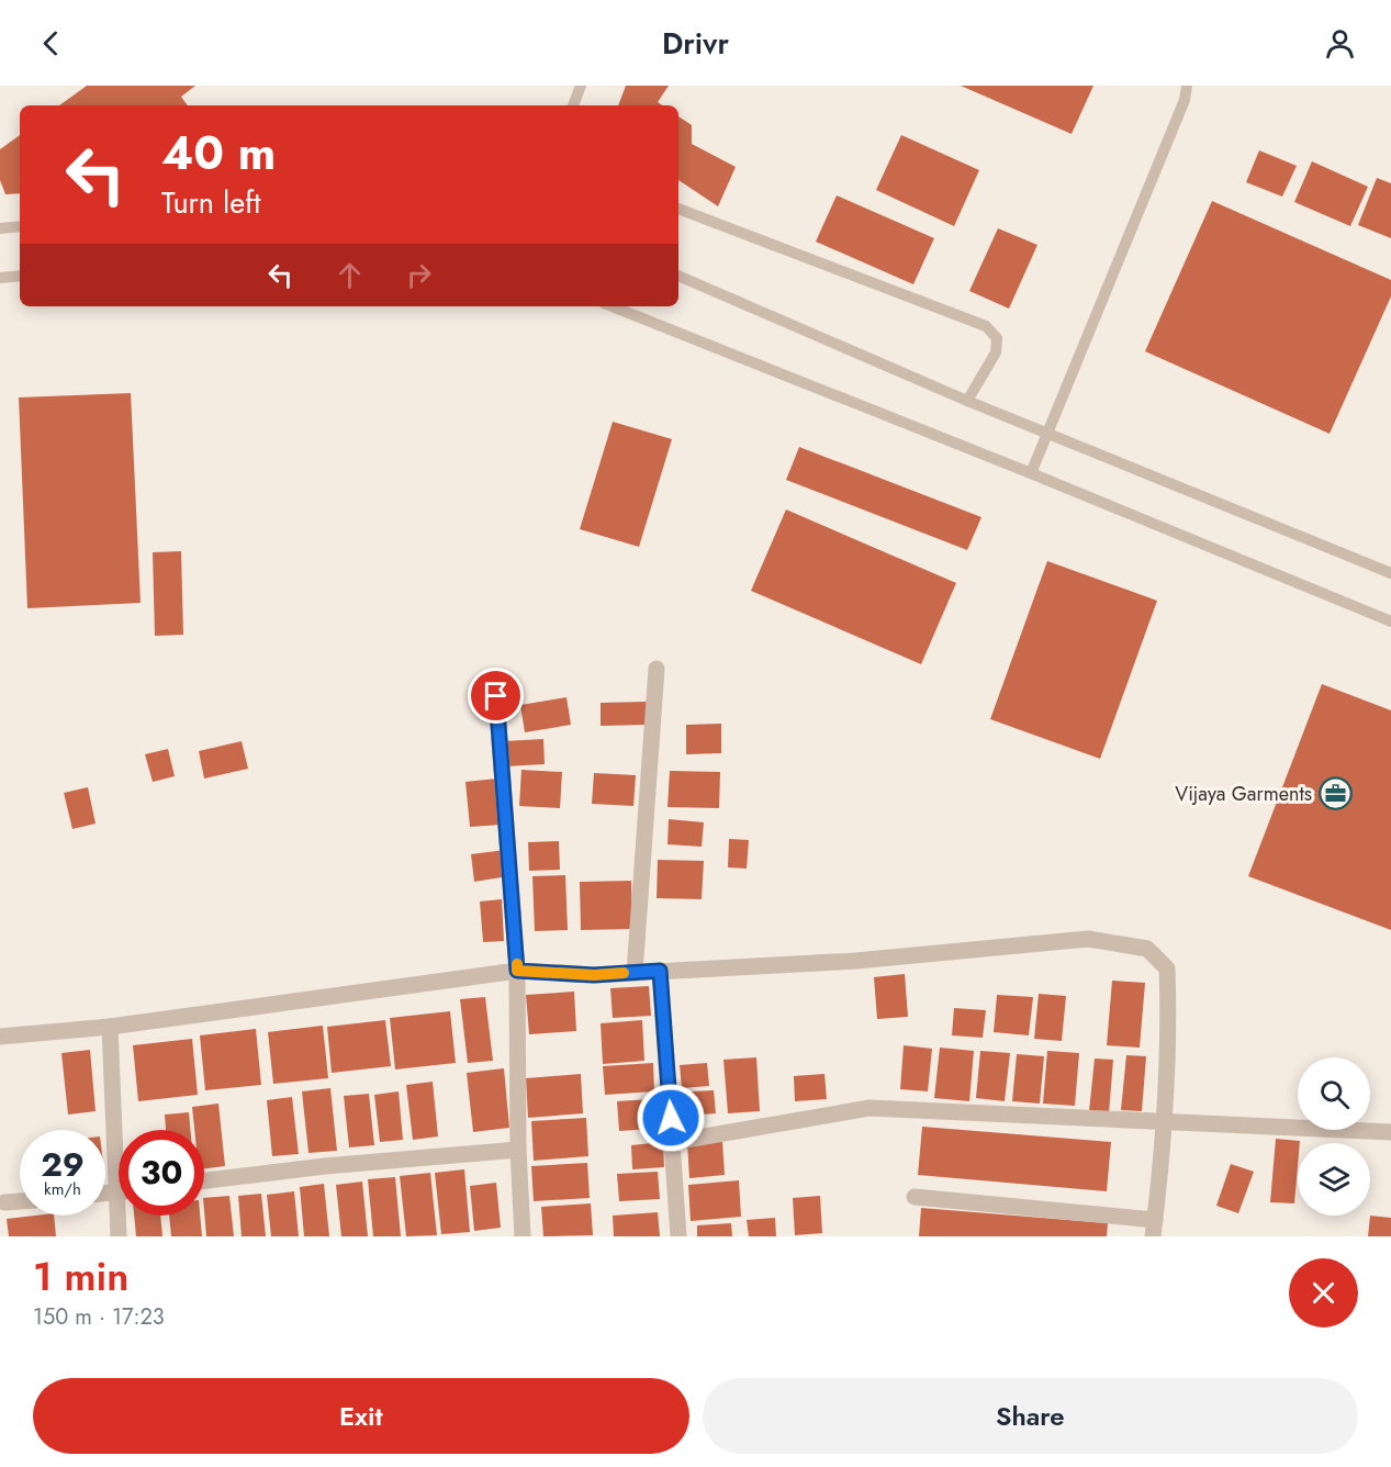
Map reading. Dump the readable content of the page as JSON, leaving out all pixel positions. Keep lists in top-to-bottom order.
{
  "places": {
    "office": ["Vijaya Garments"]
  },
  "page": {
    "header": "Drivr",
    "turn": ["40 m", "Turn left"],
    "speed": "29 km/h",
    "limit": "30",
    "heading": ["1 min", "150 m · 17:23"],
    "buttons": ["Exit", "Share"]
  }
}
